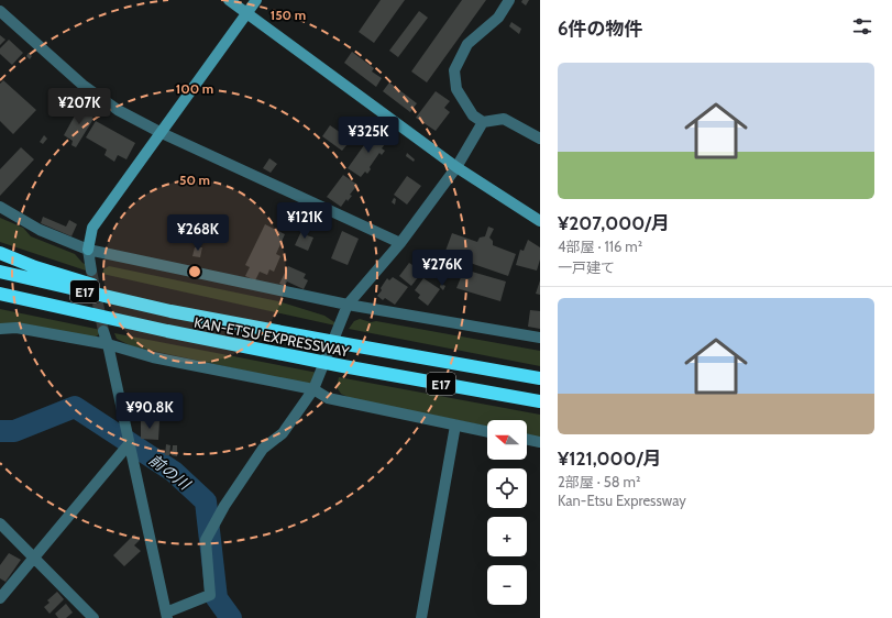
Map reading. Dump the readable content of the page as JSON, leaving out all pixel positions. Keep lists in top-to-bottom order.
{
  "streets": {
    "highway": ["E17", "KAN-ETSU EXPRESSWAY"]
  },
  "crossings": [
    ["E17", "KAN-ETSU EXPRESSWAY"]
  ],
  "water": ["前の川"],
  "north": "left",
  "page": {
    "heading": "6件の物件",
    "list": [
      {
        "name": "¥207,000/月",
        "note": "4部屋 · 116 m² · 一戸建て"
      },
      {
        "name": "¥121,000/月",
        "note": "2部屋 · 58 m² · Kan-Etsu Expressway"
      }
    ],
    "price": [
      "¥207K",
      "¥325K",
      "¥121K",
      "¥268K",
      "¥276K",
      "¥90.8K"
    ],
    "map_buttons": ["+", "−"]
  },
  "rings": ["150 m", "100 m", "50 m"]
}
